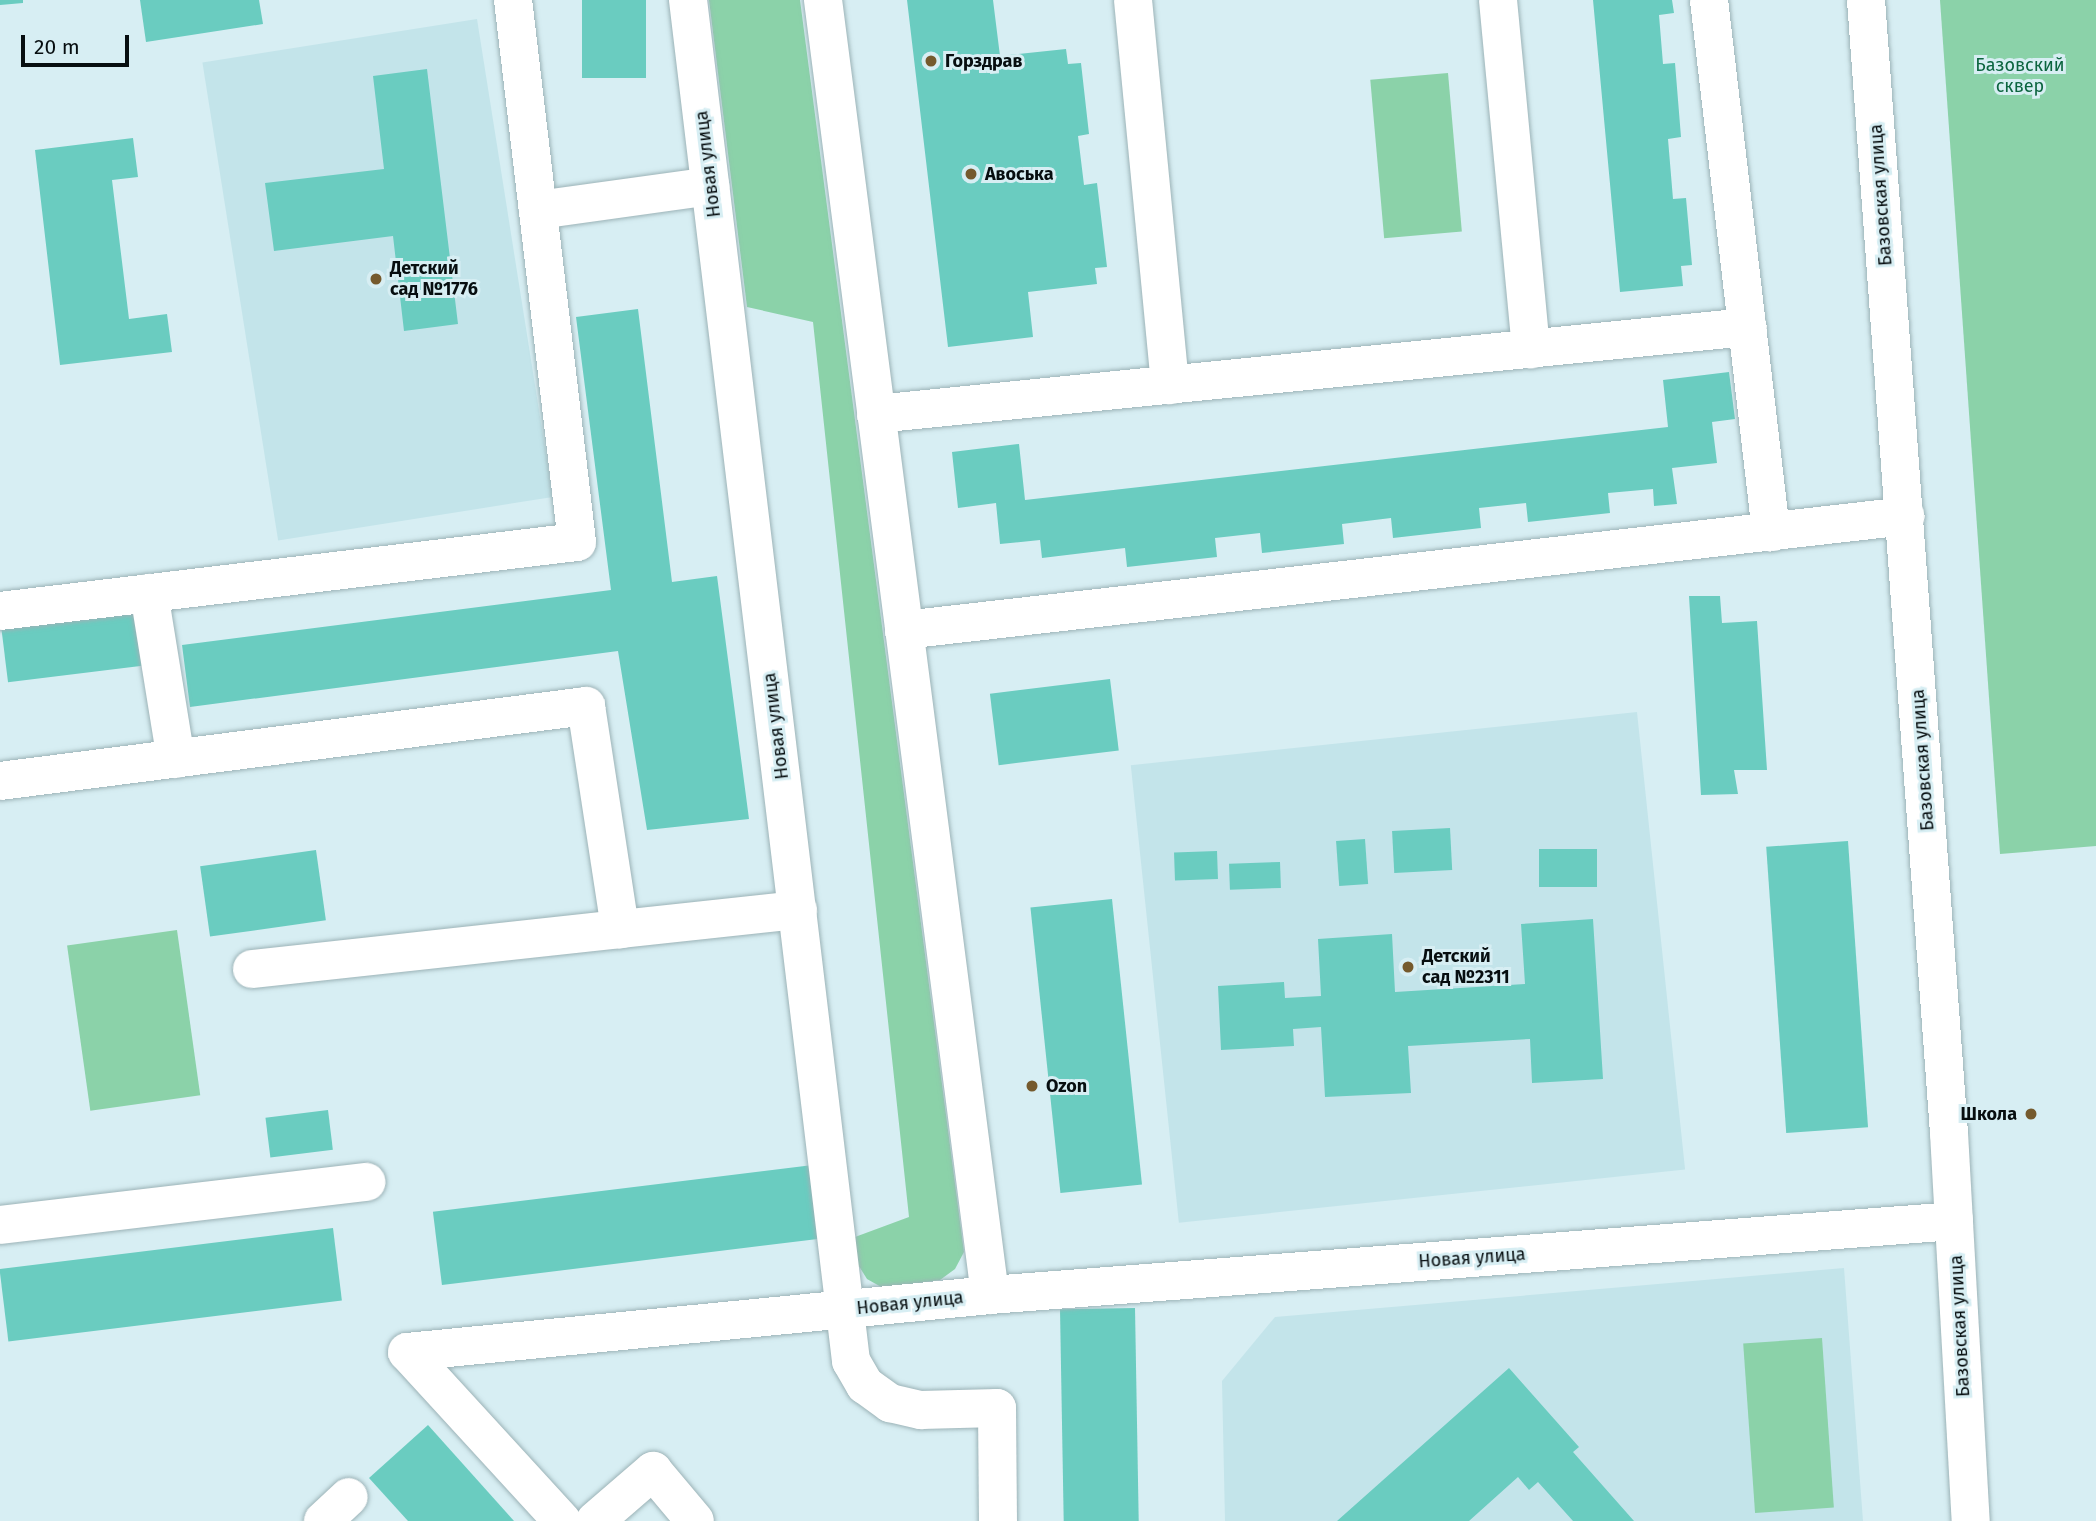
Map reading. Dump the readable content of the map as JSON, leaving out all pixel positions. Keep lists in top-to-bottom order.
{
  "streets": {
    "street": ["Новая улица", "Базовская улица"]
  },
  "crossings": [
    ["Новая улица", "Базовская улица"]
  ],
  "parks": ["Базовский сквер"],
  "places": [
    "Горздрав",
    "Авоська",
    "Детский сад №1776",
    "Детский сад №2311",
    "Ozon",
    "Школа"
  ],
  "scale_bar": "20 m"
}
